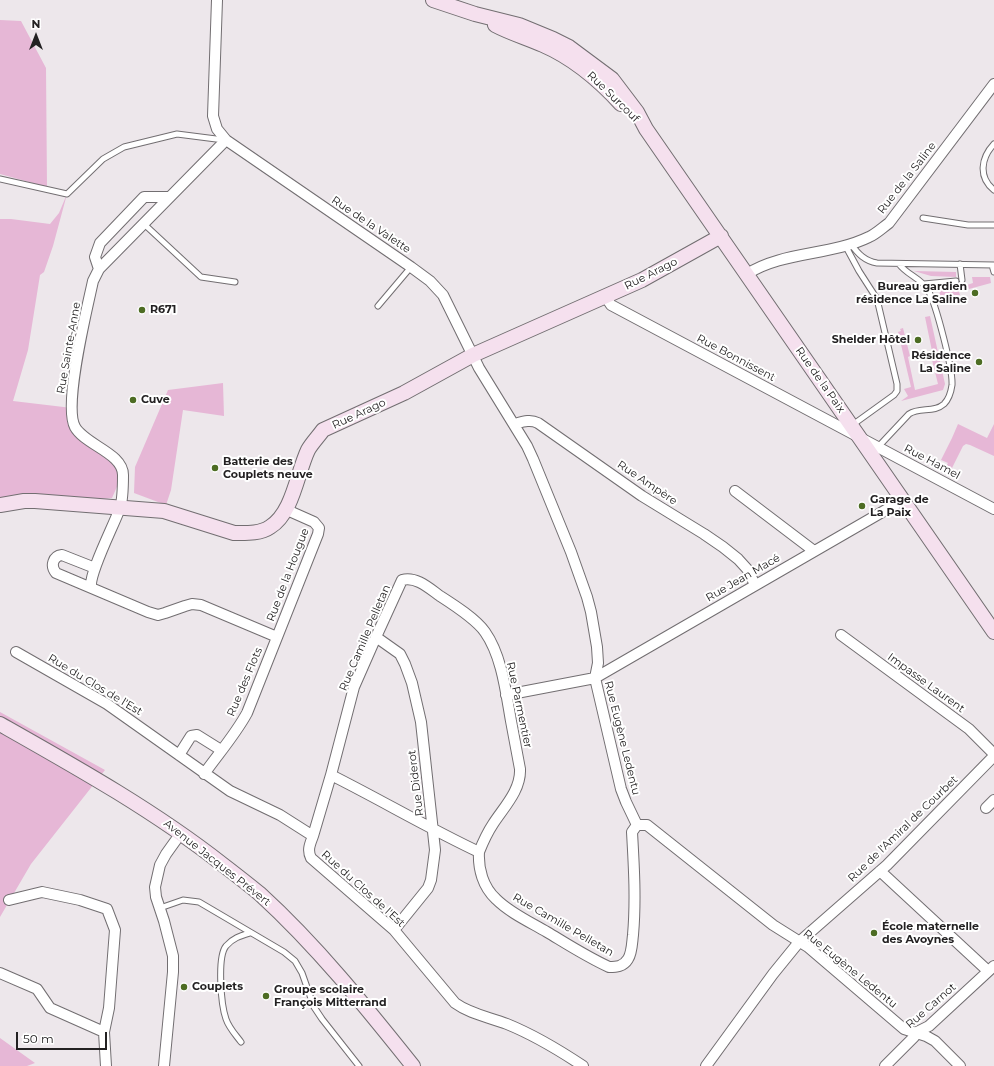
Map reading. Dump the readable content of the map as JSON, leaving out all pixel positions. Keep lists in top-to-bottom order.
{
  "streets": {
    "main road": [
      "Rue Surcouf",
      "Rue Arago",
      "Rue de la Paix",
      "Avenue Jacques Prévert"
    ],
    "street": [
      "Rue de la Saline",
      "Rue de la Valette",
      "Rue Sainte-Anne",
      "Rue Bonnissent",
      "Rue Hamel",
      "Rue Ampère",
      "Rue de la Hougue",
      "Rue Jean Macé",
      "Rue Camille Pelletan",
      "Rue des Flots",
      "Impasse Laurent",
      "Rue du Clos de l'Est",
      "Rue Parmentier",
      "Rue Eugène Ledentu",
      "Rue Diderot",
      "Rue de l'Amiral de Courbet",
      "Rue Carnot"
    ]
  },
  "crossings": [
    ["Rue Surcouf", "Rue de la Paix"],
    ["Rue de la Saline", "Rue de la Paix"],
    ["Rue de la Valette", "Rue Arago"],
    ["Rue de la Valette", "Rue Sainte-Anne"],
    ["Rue de la Valette", "Rue Eugène Ledentu"],
    ["Rue Arago", "Rue Sainte-Anne"],
    ["Rue Arago", "Rue Bonnissent"],
    ["Rue Arago", "Rue de la Paix"],
    ["Rue Arago", "Rue de la Hougue"],
    ["Rue Arago", "Rue Eugène Ledentu"],
    ["Rue Bonnissent", "Rue de la Paix"],
    ["Rue Bonnissent", "Rue Hamel"],
    ["Rue de la Paix", "Rue Hamel"],
    ["Rue de la Paix", "Rue Jean Macé"],
    ["Rue Ampère", "Rue Jean Macé"],
    ["Rue Ampère", "Rue Eugène Ledentu"],
    ["Rue de la Hougue", "Rue des Flots"],
    ["Rue Jean Macé", "Rue Parmentier"],
    ["Rue Jean Macé", "Rue Eugène Ledentu"],
    ["Rue Camille Pelletan", "Rue du Clos de l'Est"],
    ["Rue Camille Pelletan", "Rue Parmentier"],
    ["Rue Camille Pelletan", "Rue Eugène Ledentu"],
    ["Rue Camille Pelletan", "Rue Diderot"],
    ["Rue des Flots", "Rue du Clos de l'Est"],
    ["Impasse Laurent", "Rue de l'Amiral de Courbet"],
    ["Rue du Clos de l'Est", "Rue Diderot"],
    ["Rue Eugène Ledentu", "Rue de l'Amiral de Courbet"],
    ["Rue Eugène Ledentu", "Rue Carnot"]
  ],
  "places": [
    "Bureau gardien résidence La Saline",
    "R671",
    "Shelder Hôtel",
    "Résidence La Saline",
    "Cuve",
    "Batterie des Couplets neuve",
    "Garage de La Paix",
    "École maternelle des Avoynes",
    "Couplets",
    "Groupe scolaire François Mitterrand"
  ],
  "scale_bar": "50 m",
  "north": "top"
}
